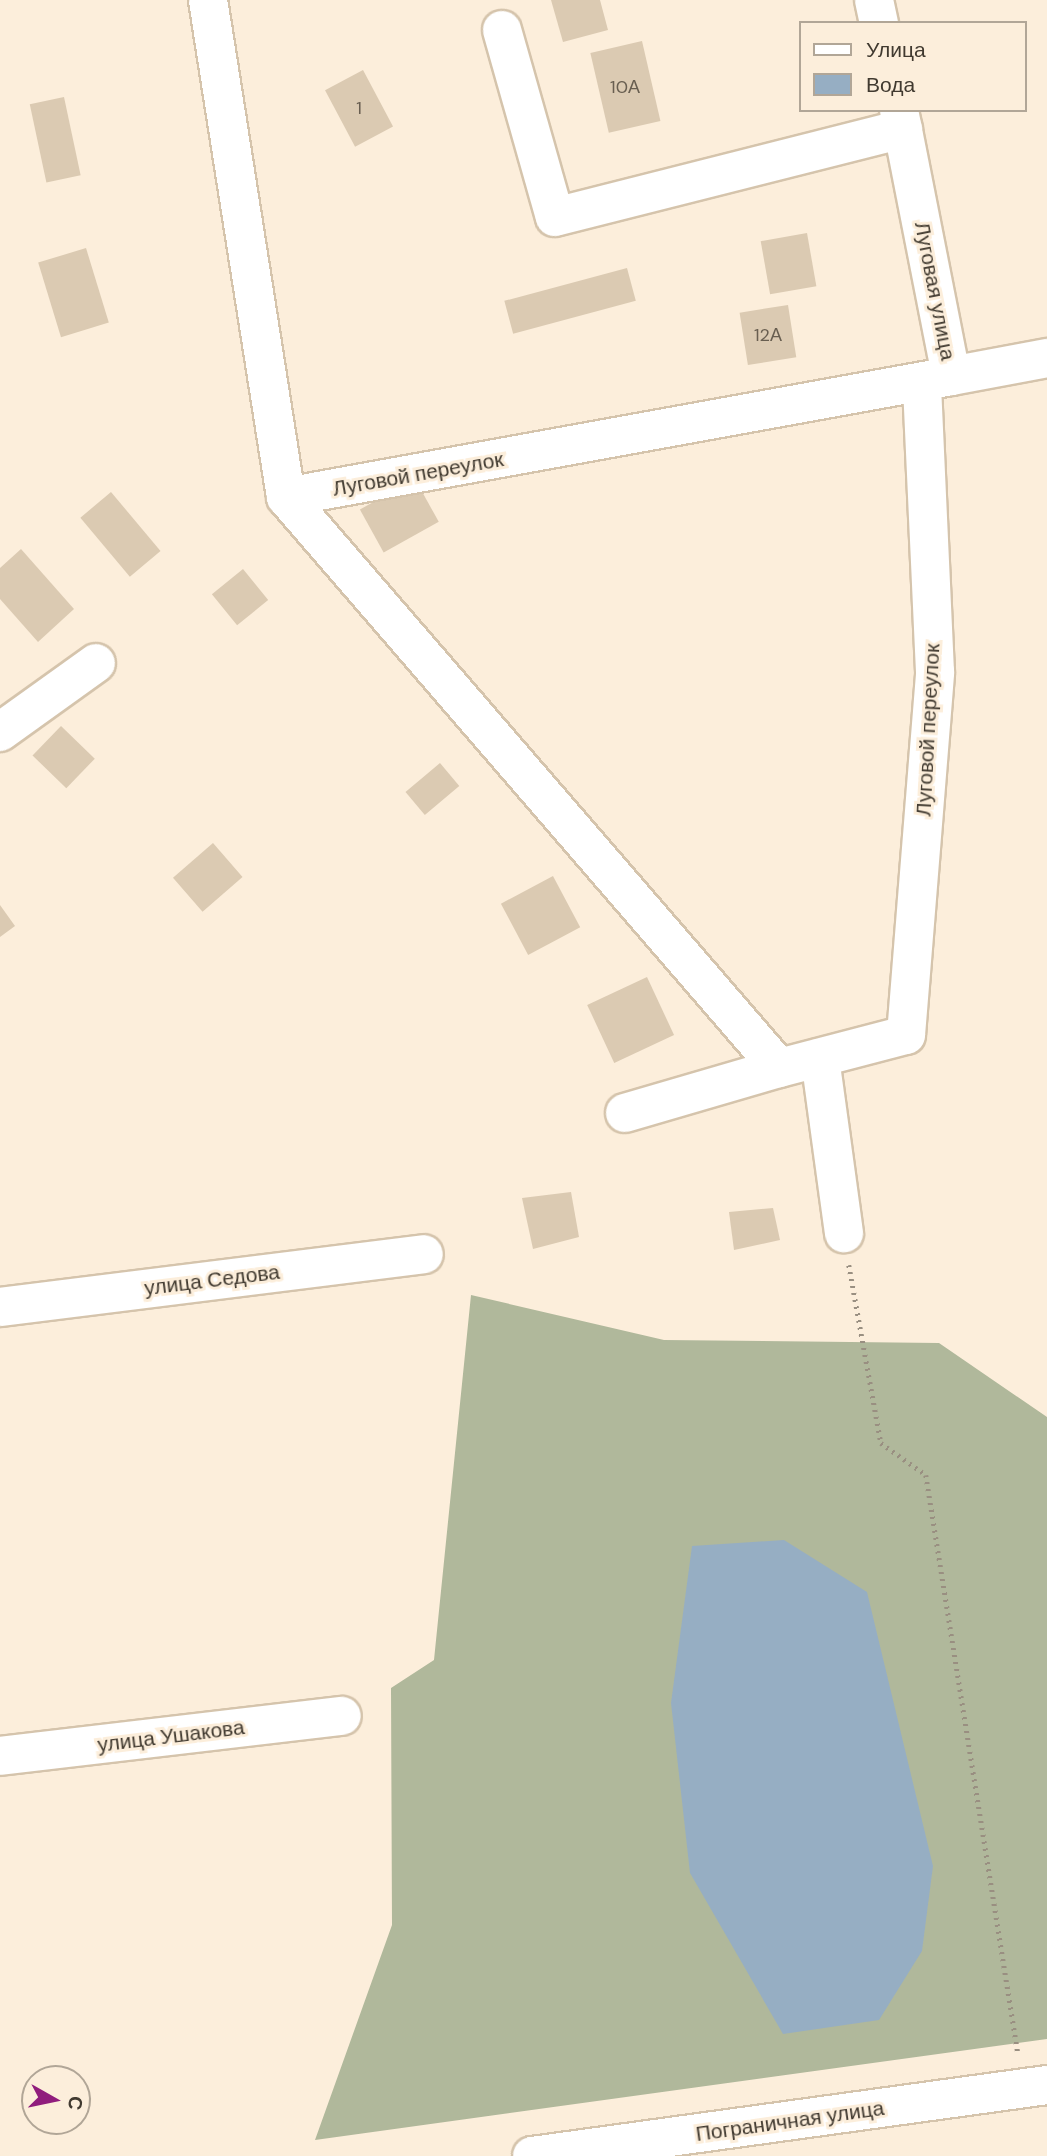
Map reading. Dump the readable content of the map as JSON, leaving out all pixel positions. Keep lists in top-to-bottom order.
{
  "streets": {
    "street": [
      "Луговая улица",
      "Луговой переулок",
      "улица Седова",
      "улица Ушакова",
      "Пограничная улица"
    ]
  },
  "crossings": [
    ["Луговая улица", "Луговой переулок"]
  ],
  "house_numbers": ["10А", "1", "12А"],
  "legend": ["Улица", "Вода"],
  "north": "right"
}
